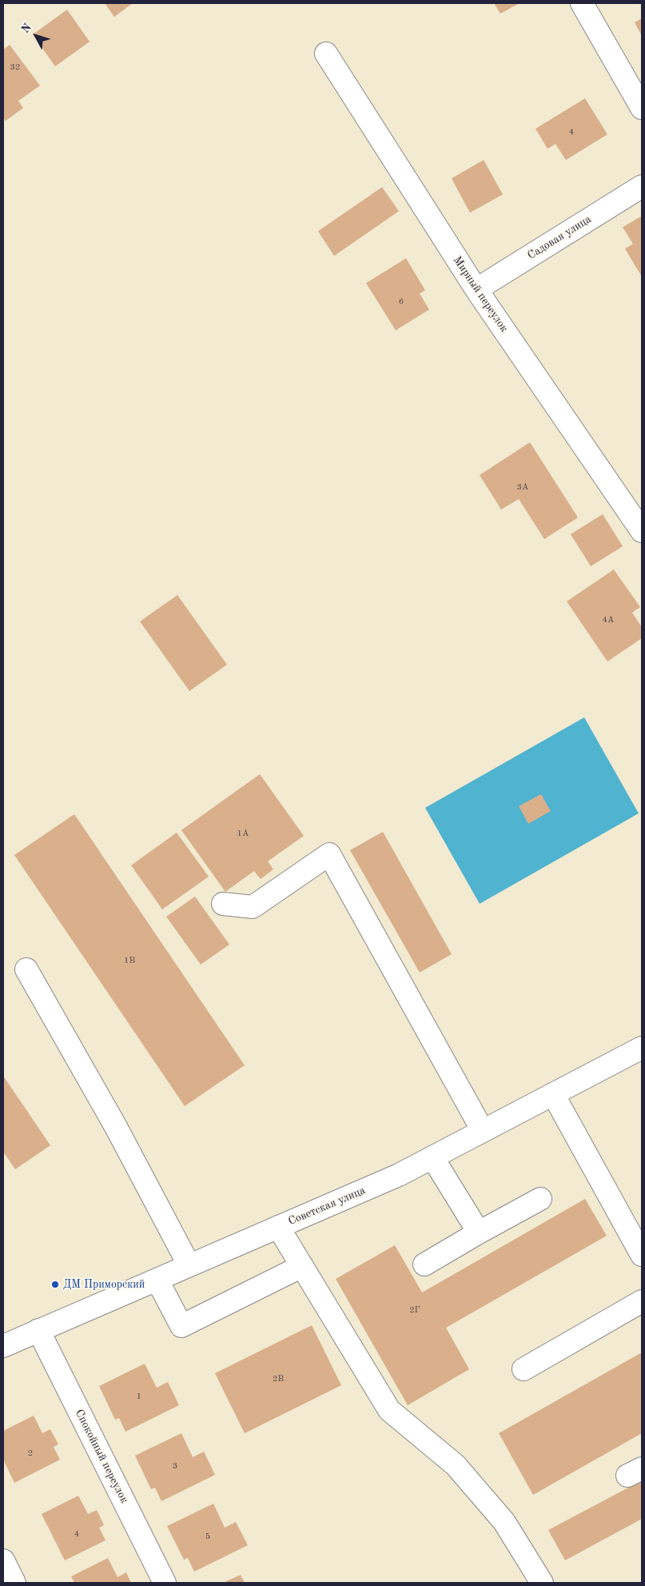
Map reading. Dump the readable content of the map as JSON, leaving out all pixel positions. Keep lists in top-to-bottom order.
{
  "streets": {
    "street": [
      "Садовая улица",
      "Мирный переулок",
      "Советская улица",
      "Спокойный переулок"
    ]
  },
  "crossings": [
    ["Садовая улица", "Мирный переулок"],
    ["Советская улица", "Спокойный переулок"]
  ],
  "places": ["ДМ Приморский"],
  "house_numbers": [
    "32",
    "4",
    "6",
    "3А",
    "4А",
    "1А",
    "1В",
    "2Г",
    "2В",
    "1",
    "2",
    "3",
    "4",
    "5"
  ],
  "north": "top left"
}
